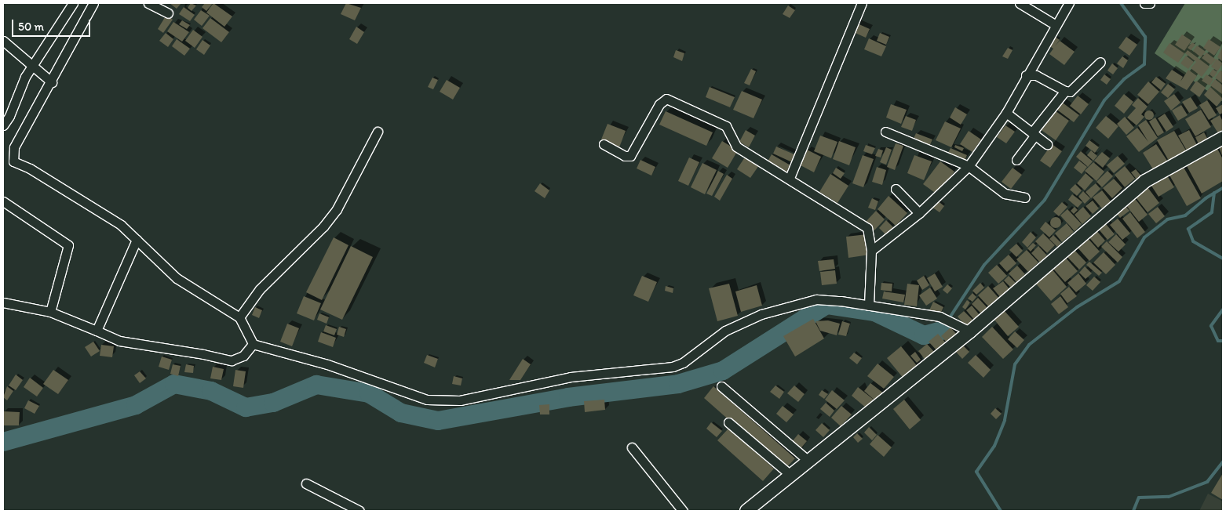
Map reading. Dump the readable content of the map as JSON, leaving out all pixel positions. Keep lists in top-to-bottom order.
{
  "scale_bar": "50 m"
}
